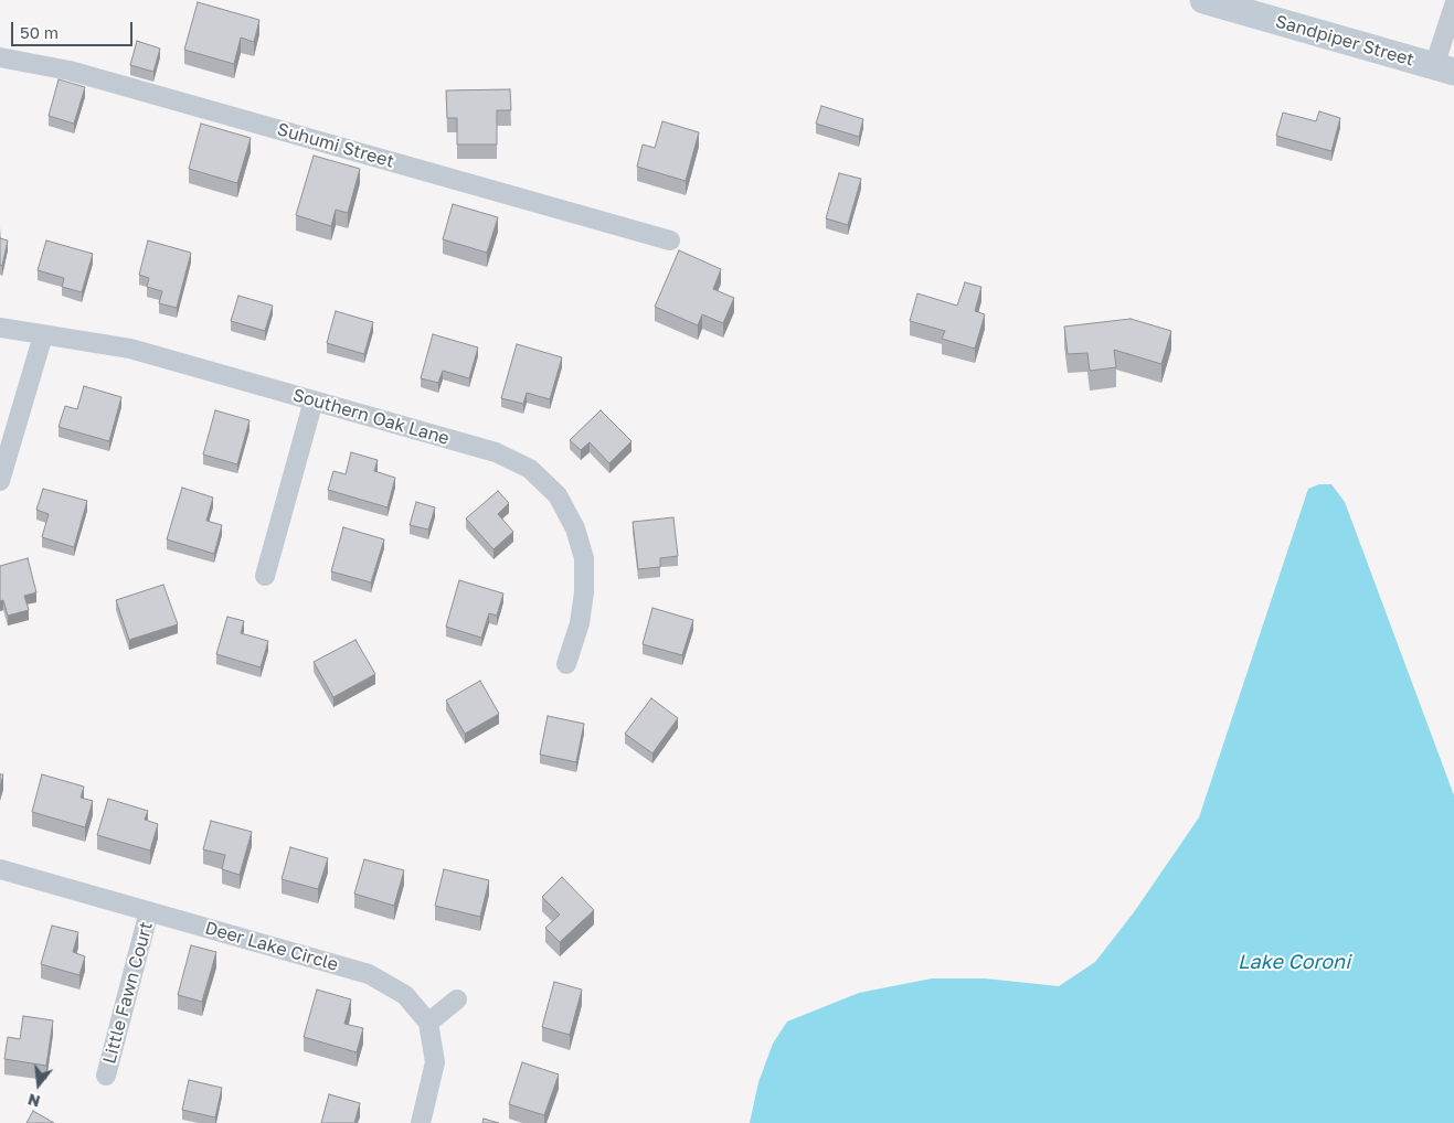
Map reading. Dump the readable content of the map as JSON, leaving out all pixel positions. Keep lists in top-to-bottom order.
{
  "streets": {
    "street": [
      "Sandpiper Street",
      "Suhumi Street",
      "Southern Oak Lane",
      "Deer Lake Circle",
      "Little Fawn Court"
    ]
  },
  "crossings": [
    ["Deer Lake Circle", "Little Fawn Court"]
  ],
  "water": ["Lake Coroni"],
  "scale_bar": "50 m",
  "north": "bottom"
}
